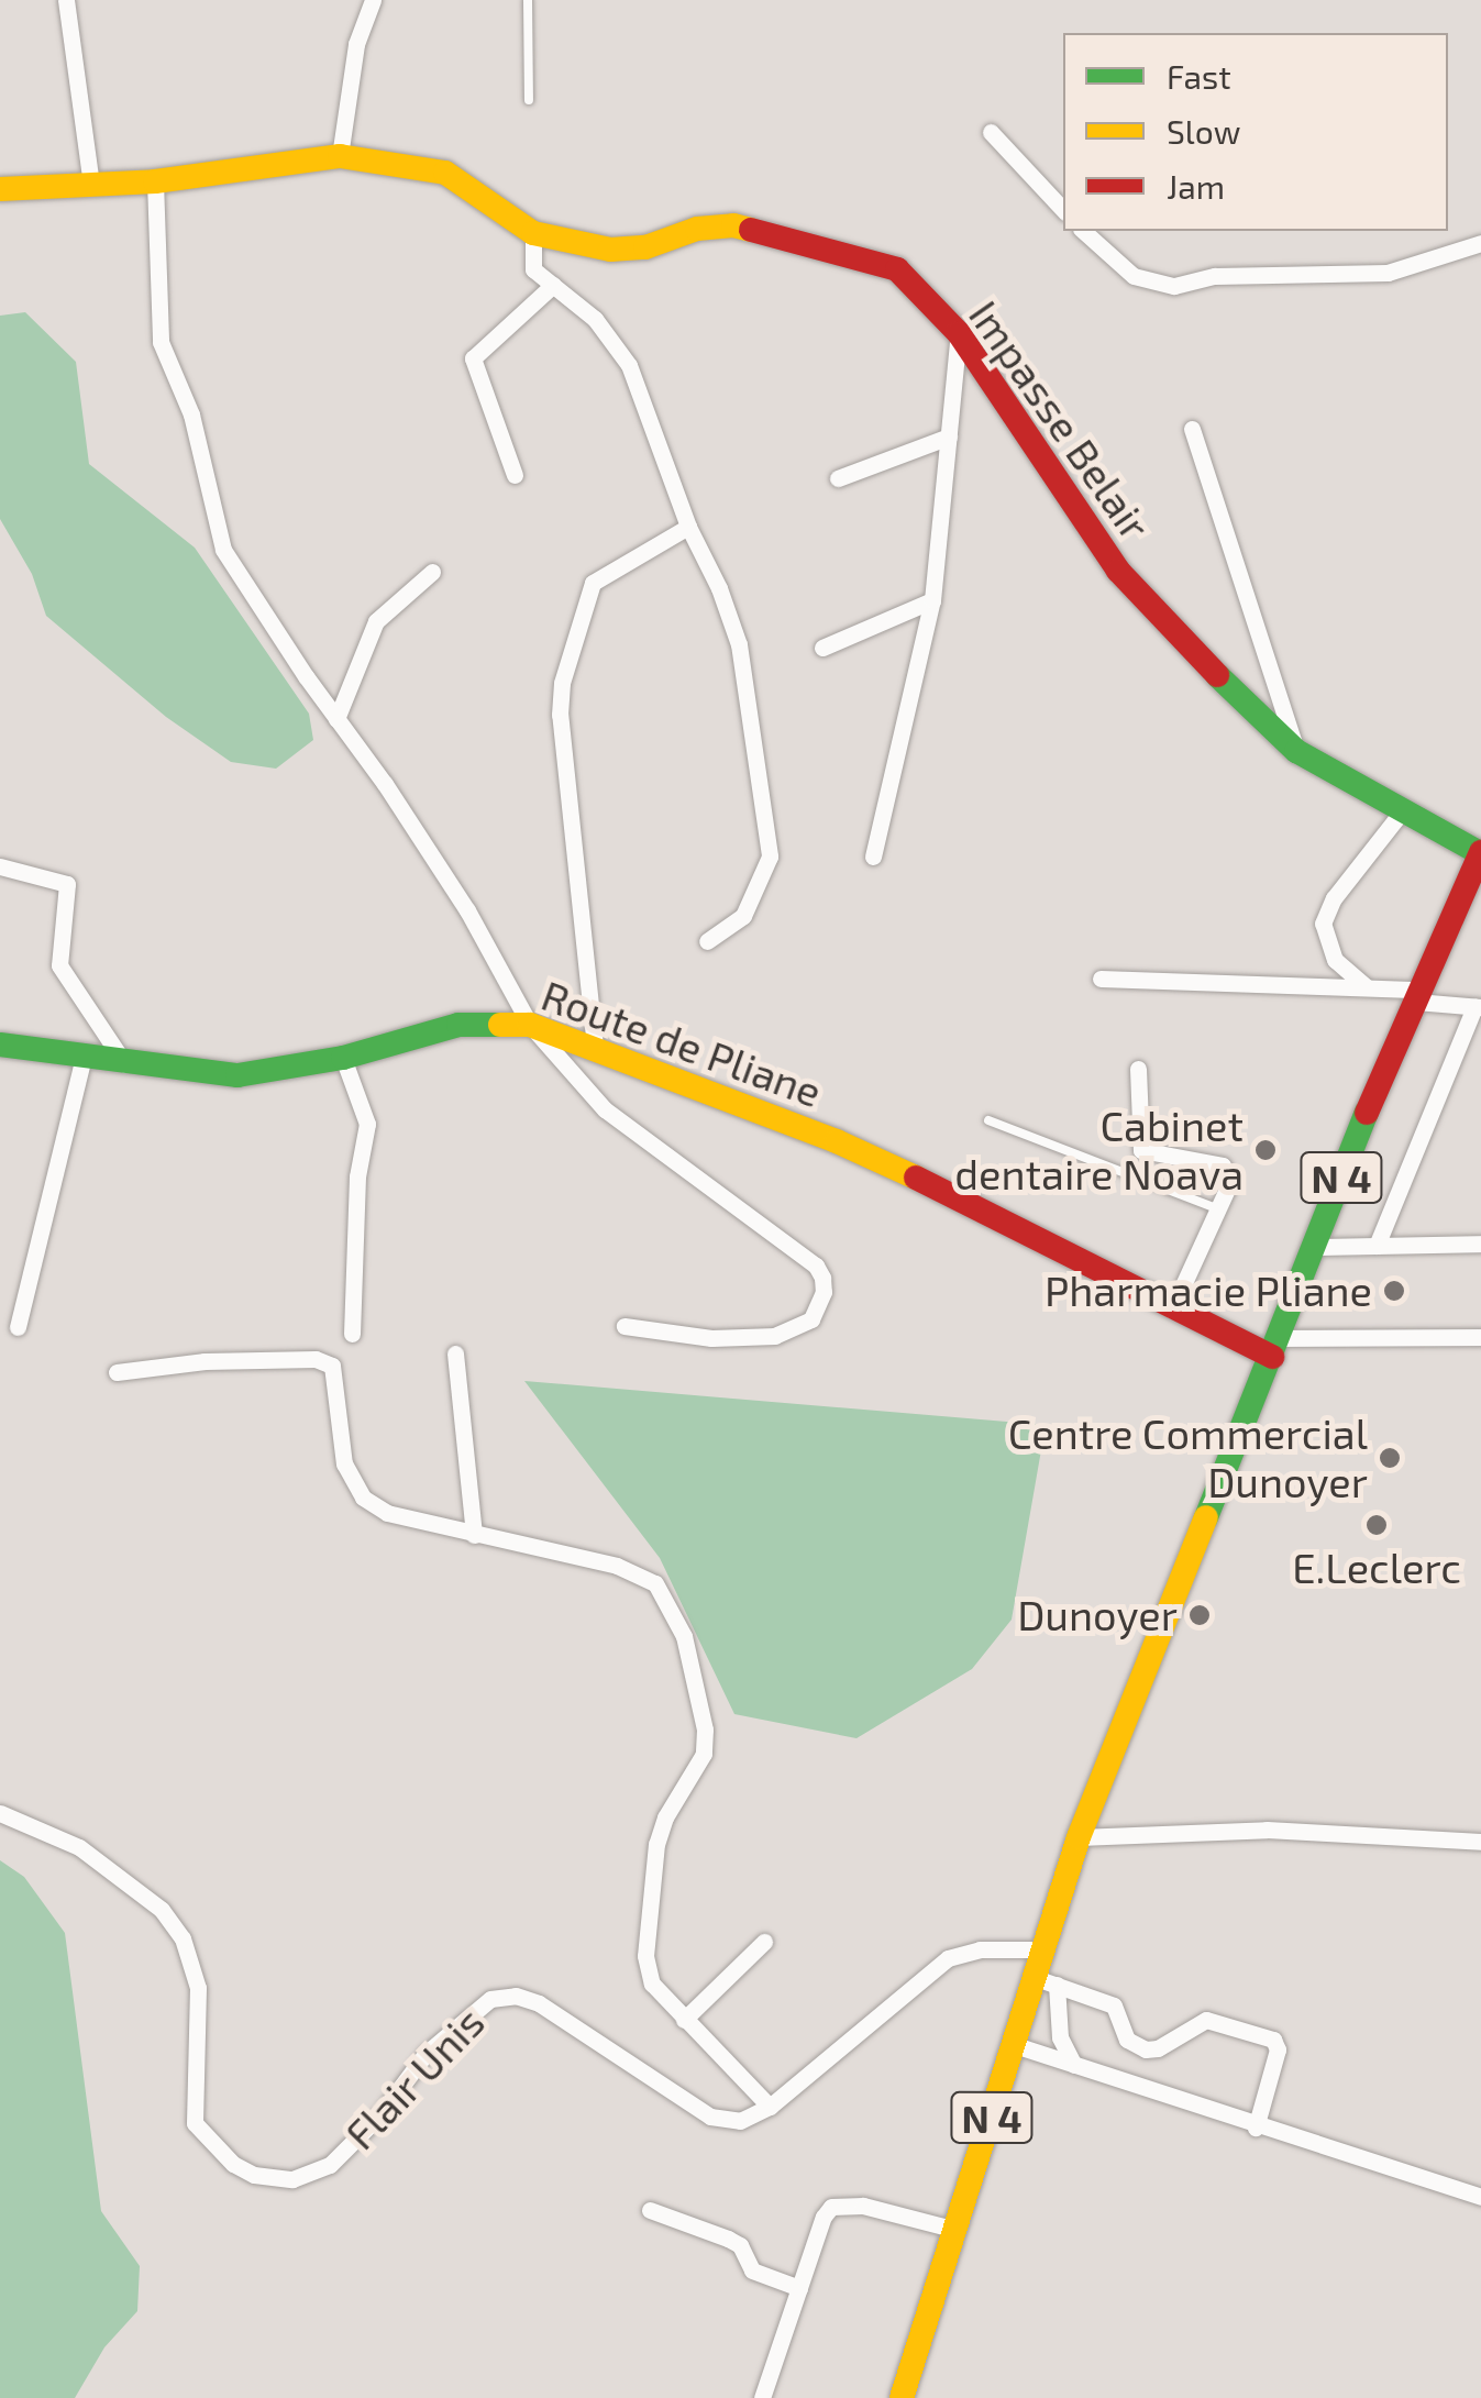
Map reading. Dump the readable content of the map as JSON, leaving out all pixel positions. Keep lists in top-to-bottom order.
{
  "streets": {
    "street": [
      "Impasse Belair",
      "Route de Pliane",
      "N 4",
      "Flair Unis"
    ]
  },
  "crossings": [
    ["Impasse Belair", "N 4"],
    ["Route de Pliane", "N 4"],
    ["N 4", "Flair Unis"]
  ],
  "places": [
    "Cabinet dentaire Noava",
    "Pharmacie Pliane",
    "Centre Commercial Dunoyer",
    "E.Leclerc",
    "Dunoyer"
  ],
  "legend": ["Fast", "Slow", "Jam"]
}
